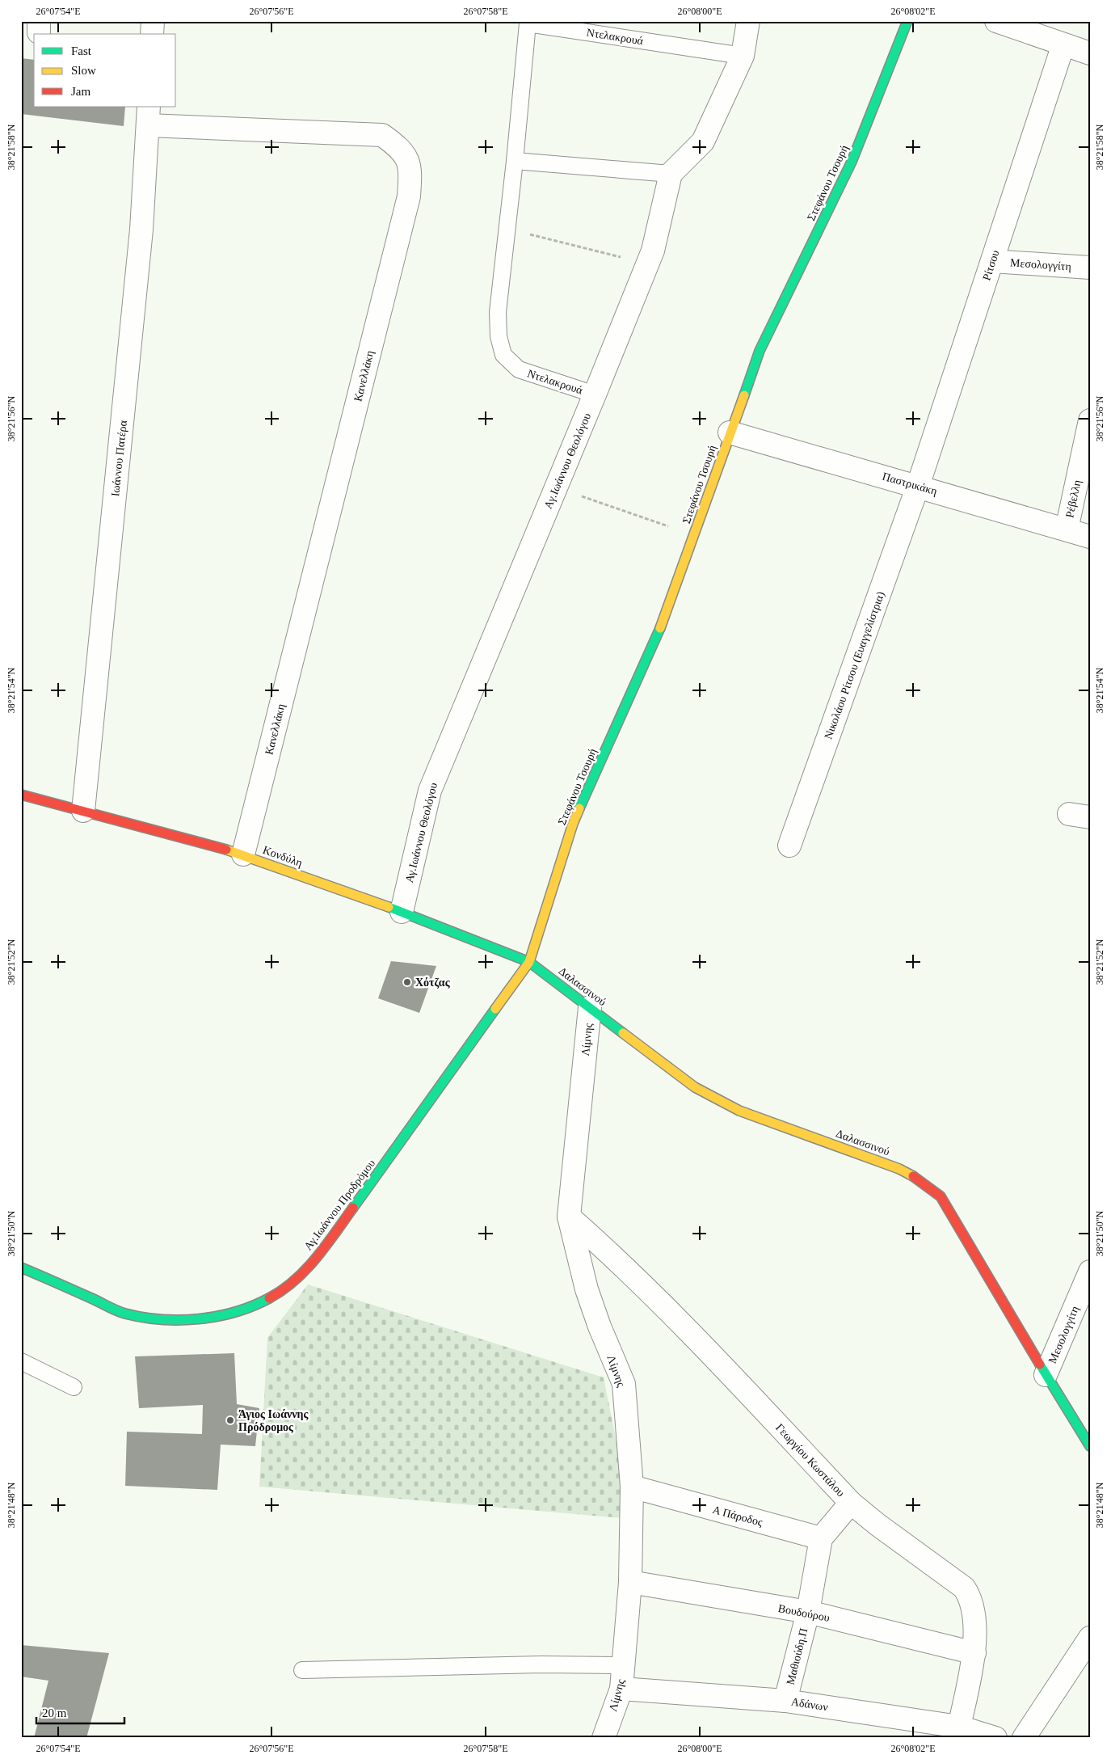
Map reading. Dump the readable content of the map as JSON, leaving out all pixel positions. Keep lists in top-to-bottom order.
{
  "streets": {
    "street": [
      "Στεφάνου Τσουρή",
      "Μεσολογγίτη",
      "Ρίτσου",
      "Κανελλάκη",
      "Ιωάννου Πατέρα",
      "Αγ.Ιωάννου Θεολόγου",
      "Παστρικάκη",
      "Ρέβελλη",
      "Νικολάου Ρίτσου (Ευαγγελίστρια)",
      "Κονδύλη",
      "Δαλασσινού",
      "Λίμνης",
      "Αγ.Ιωάννου Προδρόμου",
      "Γεωργίου Κωστάλου",
      "Α Πάροδος",
      "Βουδούρου",
      "Μαθιούδη.Π",
      "Αδάνων"
    ],
    "lane": ["Ντελακρουά"]
  },
  "crossings": [
    ["Ντελακρουά", "Αγ.Ιωάννου Θεολόγου"],
    ["Στεφάνου Τσουρή", "Παστρικάκη"],
    ["Στεφάνου Τσουρή", "Κονδύλη"],
    ["Στεφάνου Τσουρή", "Δαλασσινού"],
    ["Στεφάνου Τσουρή", "Αγ.Ιωάννου Προδρόμου"],
    ["Μεσολογγίτη", "Ρίτσου"],
    ["Μεσολογγίτη", "Δαλασσινού"],
    ["Ρίτσου", "Παστρικάκη"],
    ["Ρίτσου", "Νικολάου Ρίτσου (Ευαγγελίστρια)"],
    ["Κανελλάκη", "Ιωάννου Πατέρα"],
    ["Κανελλάκη", "Κονδύλη"],
    ["Ιωάννου Πατέρα", "Κονδύλη"],
    ["Αγ.Ιωάννου Θεολόγου", "Κονδύλη"],
    ["Παστρικάκη", "Ρέβελλη"],
    ["Παστρικάκη", "Νικολάου Ρίτσου (Ευαγγελίστρια)"],
    ["Κονδύλη", "Δαλασσινού"],
    ["Κονδύλη", "Αγ.Ιωάννου Προδρόμου"],
    ["Δαλασσινού", "Λίμνης"],
    ["Δαλασσινού", "Αγ.Ιωάννου Προδρόμου"],
    ["Λίμνης", "Γεωργίου Κωστάλου"],
    ["Λίμνης", "Α Πάροδος"],
    ["Λίμνης", "Βουδούρου"],
    ["Λίμνης", "Αδάνων"],
    ["Γεωργίου Κωστάλου", "Βουδούρου"],
    ["Γεωργίου Κωστάλου", "Αδάνων"],
    ["Α Πάροδος", "Μαθιούδη.Π"],
    ["Βουδούρου", "Μαθιούδη.Π"],
    ["Μαθιούδη.Π", "Αδάνων"]
  ],
  "places": ["Χότζας", "Άγιος Ιωάννης Πρόδρομος"],
  "legend": ["Fast", "Slow", "Jam"],
  "scale_bar": "20 m",
  "coordinates": [
    "26°07'54\"E",
    "26°07'56\"E",
    "26°07'58\"E",
    "26°08'00\"E",
    "26°08'02\"E",
    "38°21'58\"N",
    "38°21'56\"N",
    "38°21'54\"N",
    "38°21'52\"N",
    "38°21'50\"N",
    "38°21'48\"N"
  ]
}
